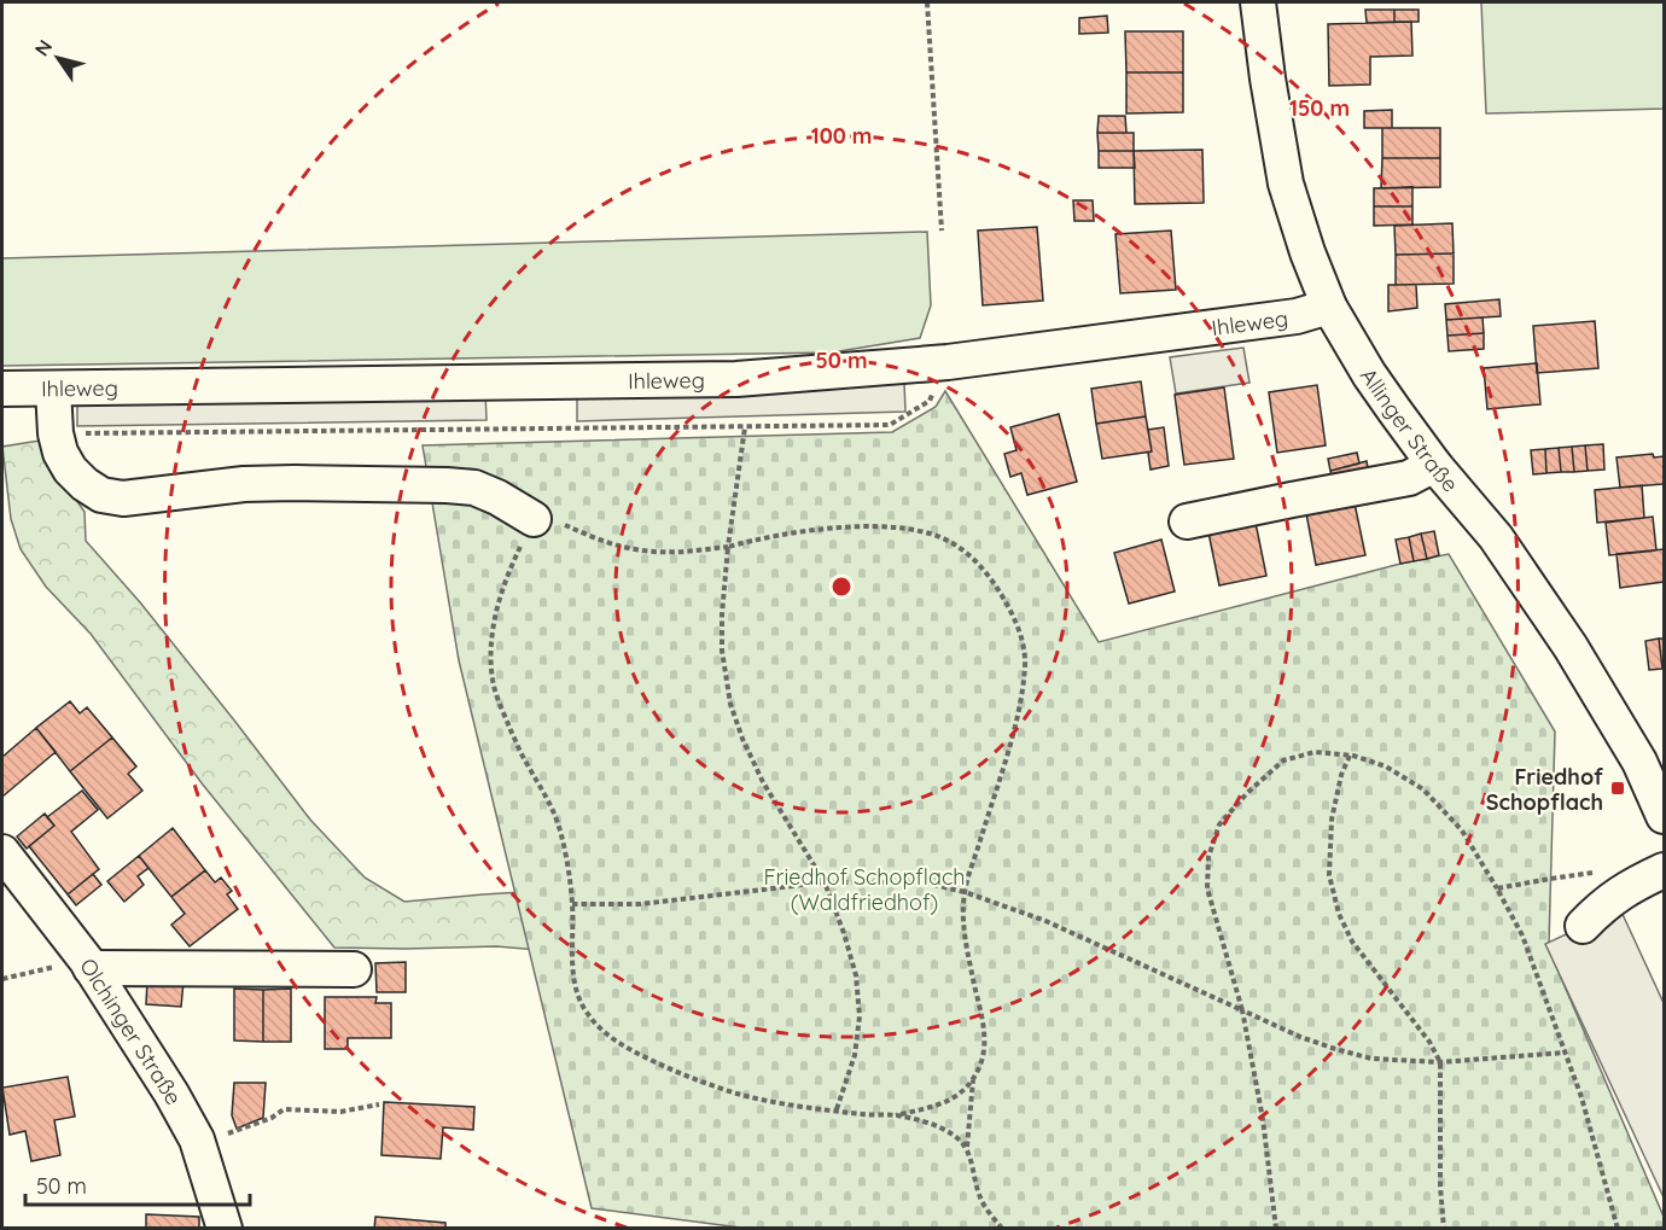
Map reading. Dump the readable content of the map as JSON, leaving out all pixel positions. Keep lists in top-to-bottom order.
{
  "streets": {
    "street": ["Ihleweg", "Allinger Straße", "Olchinger Straße"]
  },
  "crossings": [
    ["Ihleweg", "Allinger Straße"]
  ],
  "parks": ["Friedhof Schopflach (Waldfriedhof)"],
  "places": {
    "transit": ["Friedhof Schopflach"]
  },
  "scale_bar": "50 m",
  "north": "top left",
  "rings": ["150 m", "100 m", "50 m"]
}
